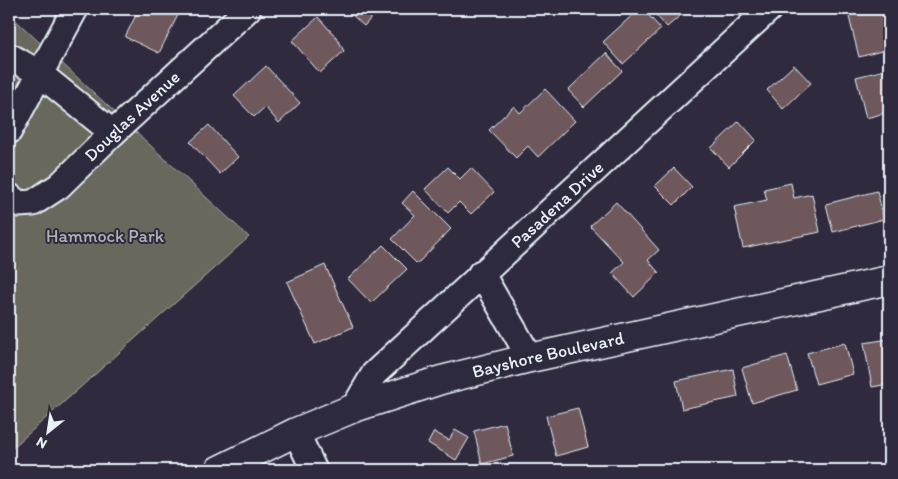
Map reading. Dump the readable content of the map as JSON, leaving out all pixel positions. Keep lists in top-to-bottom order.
{
  "streets": {
    "main road": ["Bayshore Boulevard"],
    "street": ["Douglas Avenue", "Pasadena Drive"]
  },
  "crossings": [
    ["Pasadena Drive", "Bayshore Boulevard"]
  ],
  "parks": ["Hammock Park"],
  "north": "bottom left"
}
